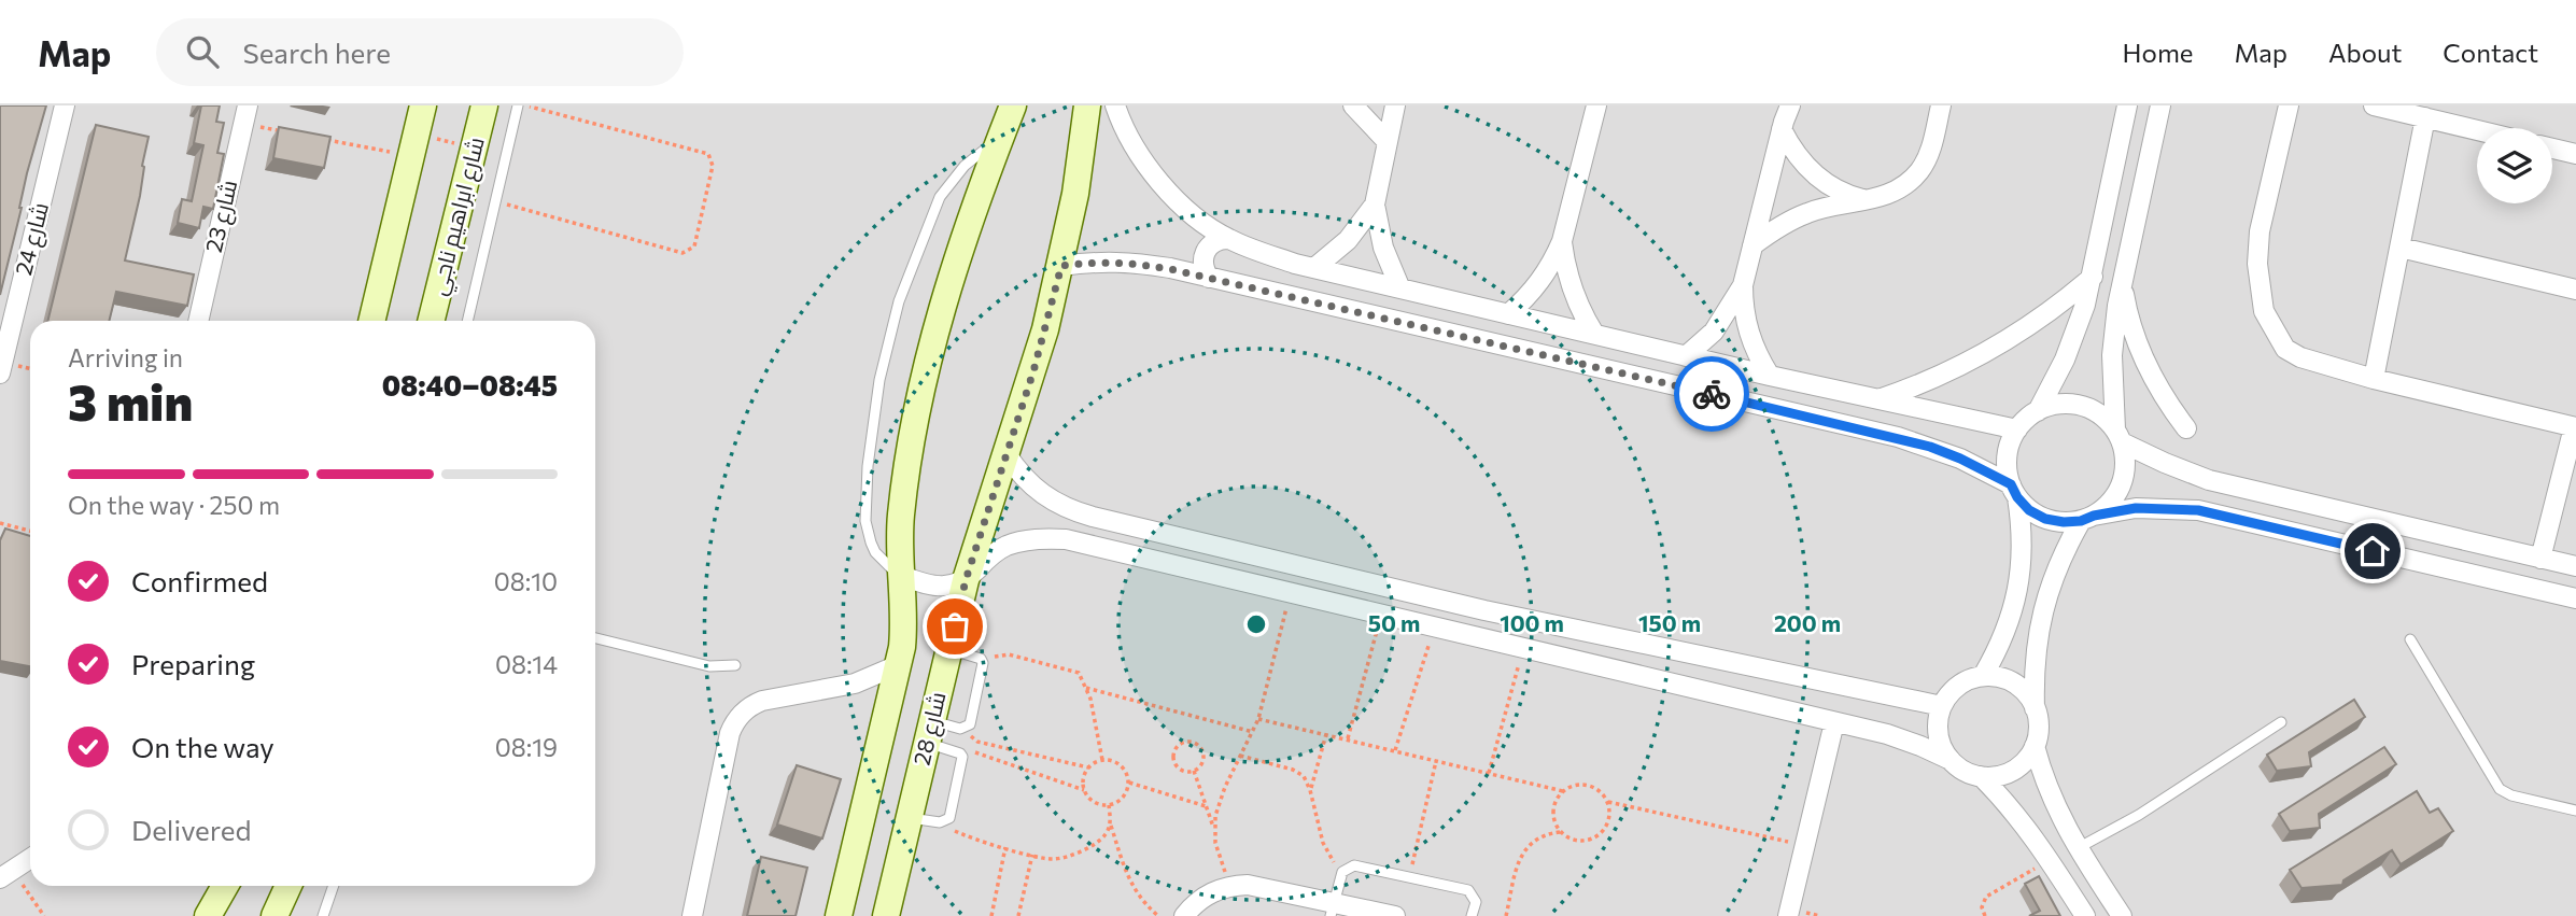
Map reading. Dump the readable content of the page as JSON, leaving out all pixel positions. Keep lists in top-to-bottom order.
{
  "streets": {
    "street": [
      "شارع 23",
      "شارع ابراهيم ناجي",
      "شارع 24",
      "شارع 28"
    ]
  },
  "page": {
    "header": "Map",
    "search": "Search here",
    "nav": [
      "Home",
      "Map",
      "About",
      "Contact"
    ],
    "heading": ["3 min", "Arriving in", "08:40–08:45"],
    "bar": "On the way · 250 m",
    "list": [
      ["Confirmed", "08:10"],
      ["Preparing", "08:14"],
      ["On the way", "08:19"],
      "Delivered"
    ]
  },
  "rings": [
    "50 m",
    "100 m",
    "150 m",
    "200 m"
  ]
}
